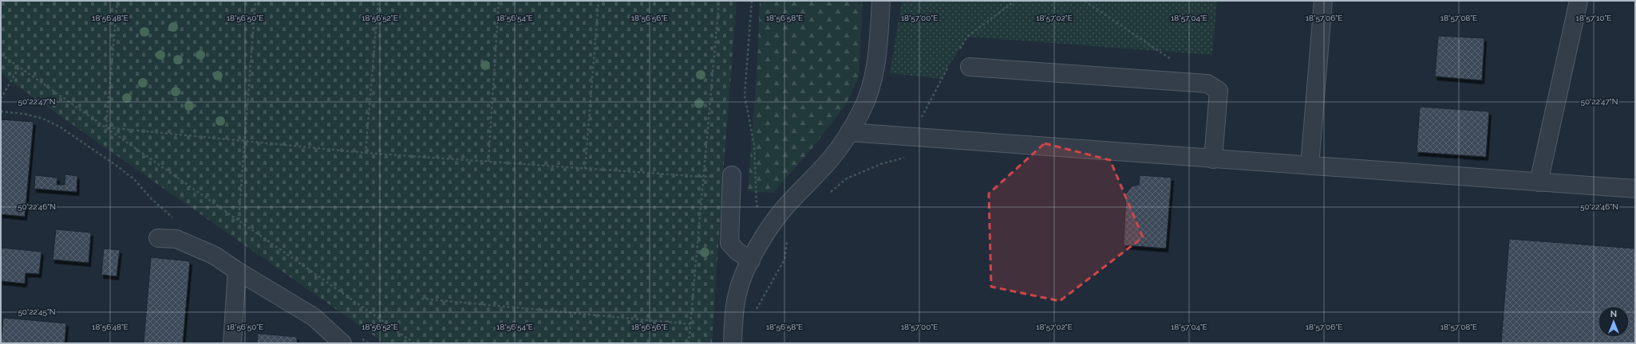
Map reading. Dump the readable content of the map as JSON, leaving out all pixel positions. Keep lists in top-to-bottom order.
{
  "north": "top",
  "coordinates": [
    "18°56'48\"E",
    "18°56'50\"E",
    "18°56'52\"E",
    "18°56'54\"E",
    "18°56'56\"E",
    "18°56'58\"E",
    "18°57'00\"E",
    "18°57'02\"E",
    "18°57'04\"E",
    "18°57'06\"E",
    "18°57'08\"E",
    "18°57'10\"E",
    "50°22'47\"N",
    "50°22'46\"N",
    "50°22'45\"N"
  ]
}
